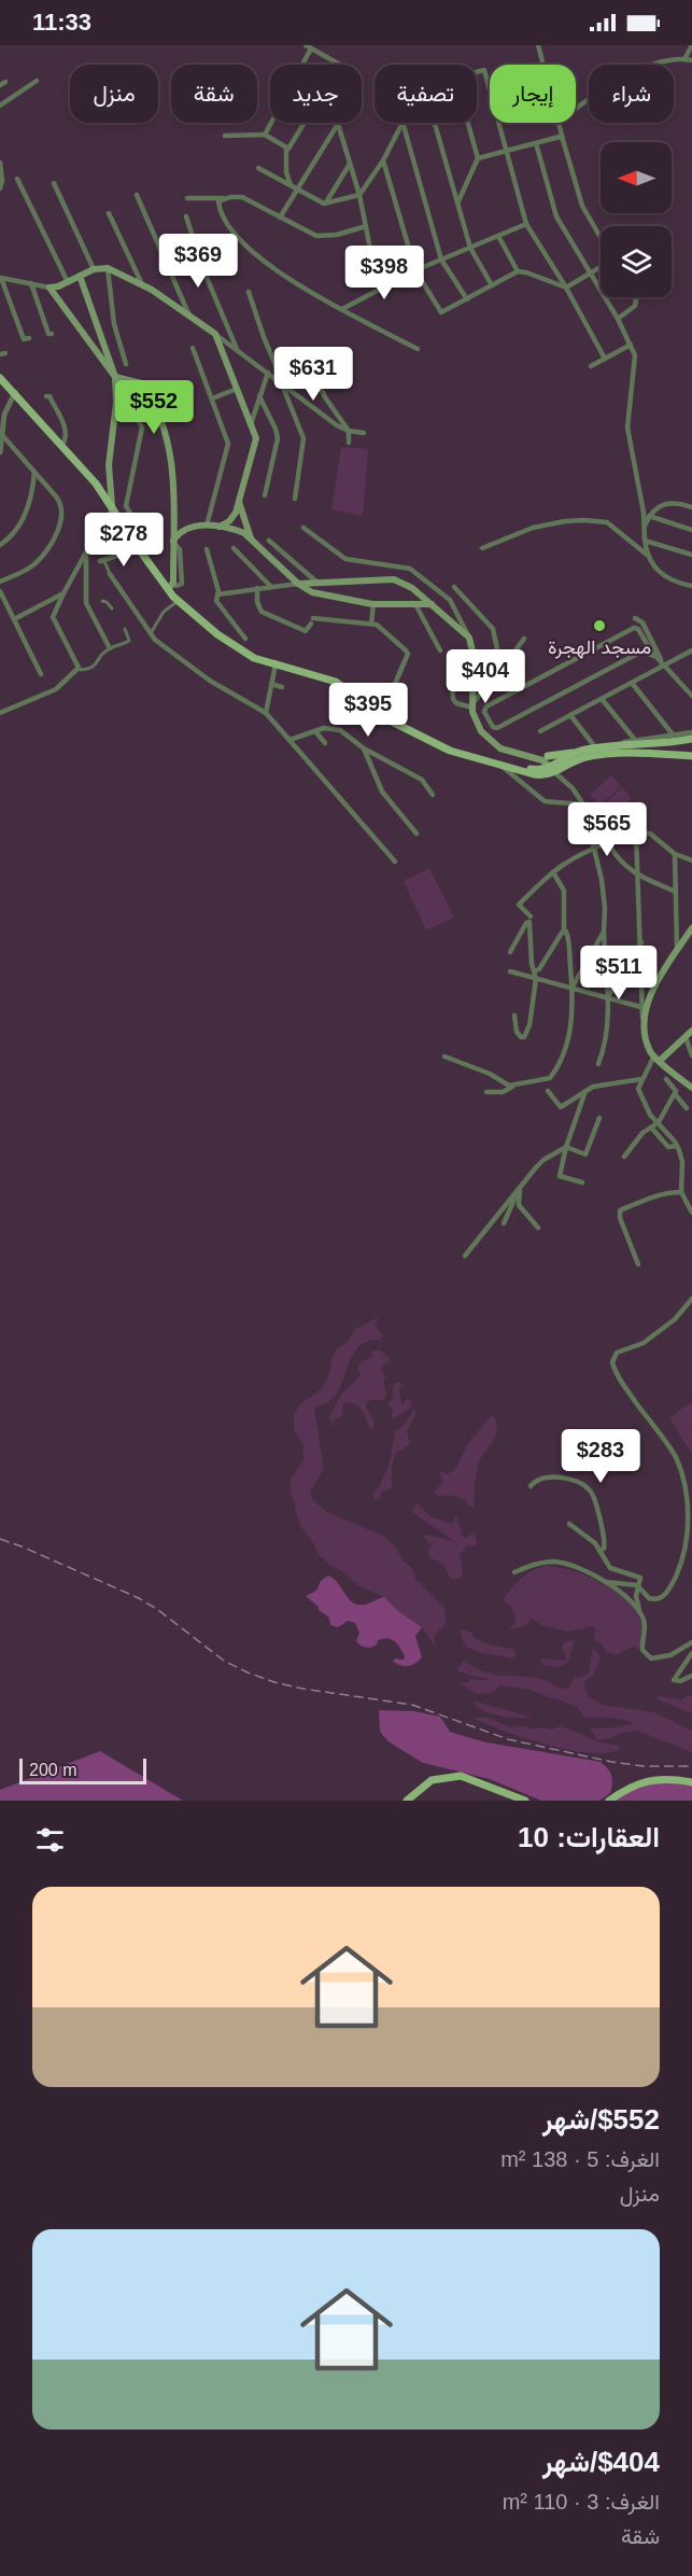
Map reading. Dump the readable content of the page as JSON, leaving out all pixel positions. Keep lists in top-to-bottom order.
{
  "places": ["مسجد الهجرة"],
  "scale_bar": "200 m",
  "north": "left",
  "page": {
    "status": "11:33",
    "chip": [
      "شراء",
      "إيجار",
      "تصفية",
      "جديد",
      "شقة",
      "منزل"
    ],
    "price": [
      "$369",
      "$398",
      "$631",
      "$552",
      "$278",
      "$404",
      "$395",
      "$565",
      "$511",
      "$283"
    ],
    "scale": "200 m",
    "heading": "العقارات: 10",
    "list": [
      {
        "name": "$552/شهر",
        "note": "الغرف: 5 · 138 m² · منزل"
      },
      {
        "name": "$404/شهر",
        "note": "الغرف: 3 · 110 m² · شقة"
      }
    ]
  }
}
